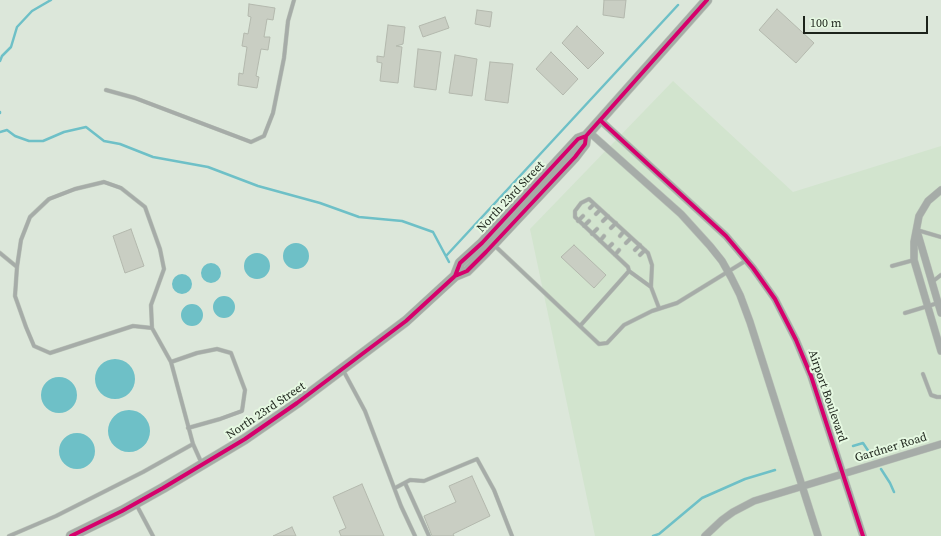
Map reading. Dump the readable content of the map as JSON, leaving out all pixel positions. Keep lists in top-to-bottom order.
{
  "streets": {
    "main road": ["North 23rd Street"],
    "street": ["Airport Boulevard", "Gardner Road"]
  },
  "crossings": [
    ["North 23rd Street", "Airport Boulevard"],
    ["Airport Boulevard", "Gardner Road"]
  ],
  "scale_bar": "100 m"
}
